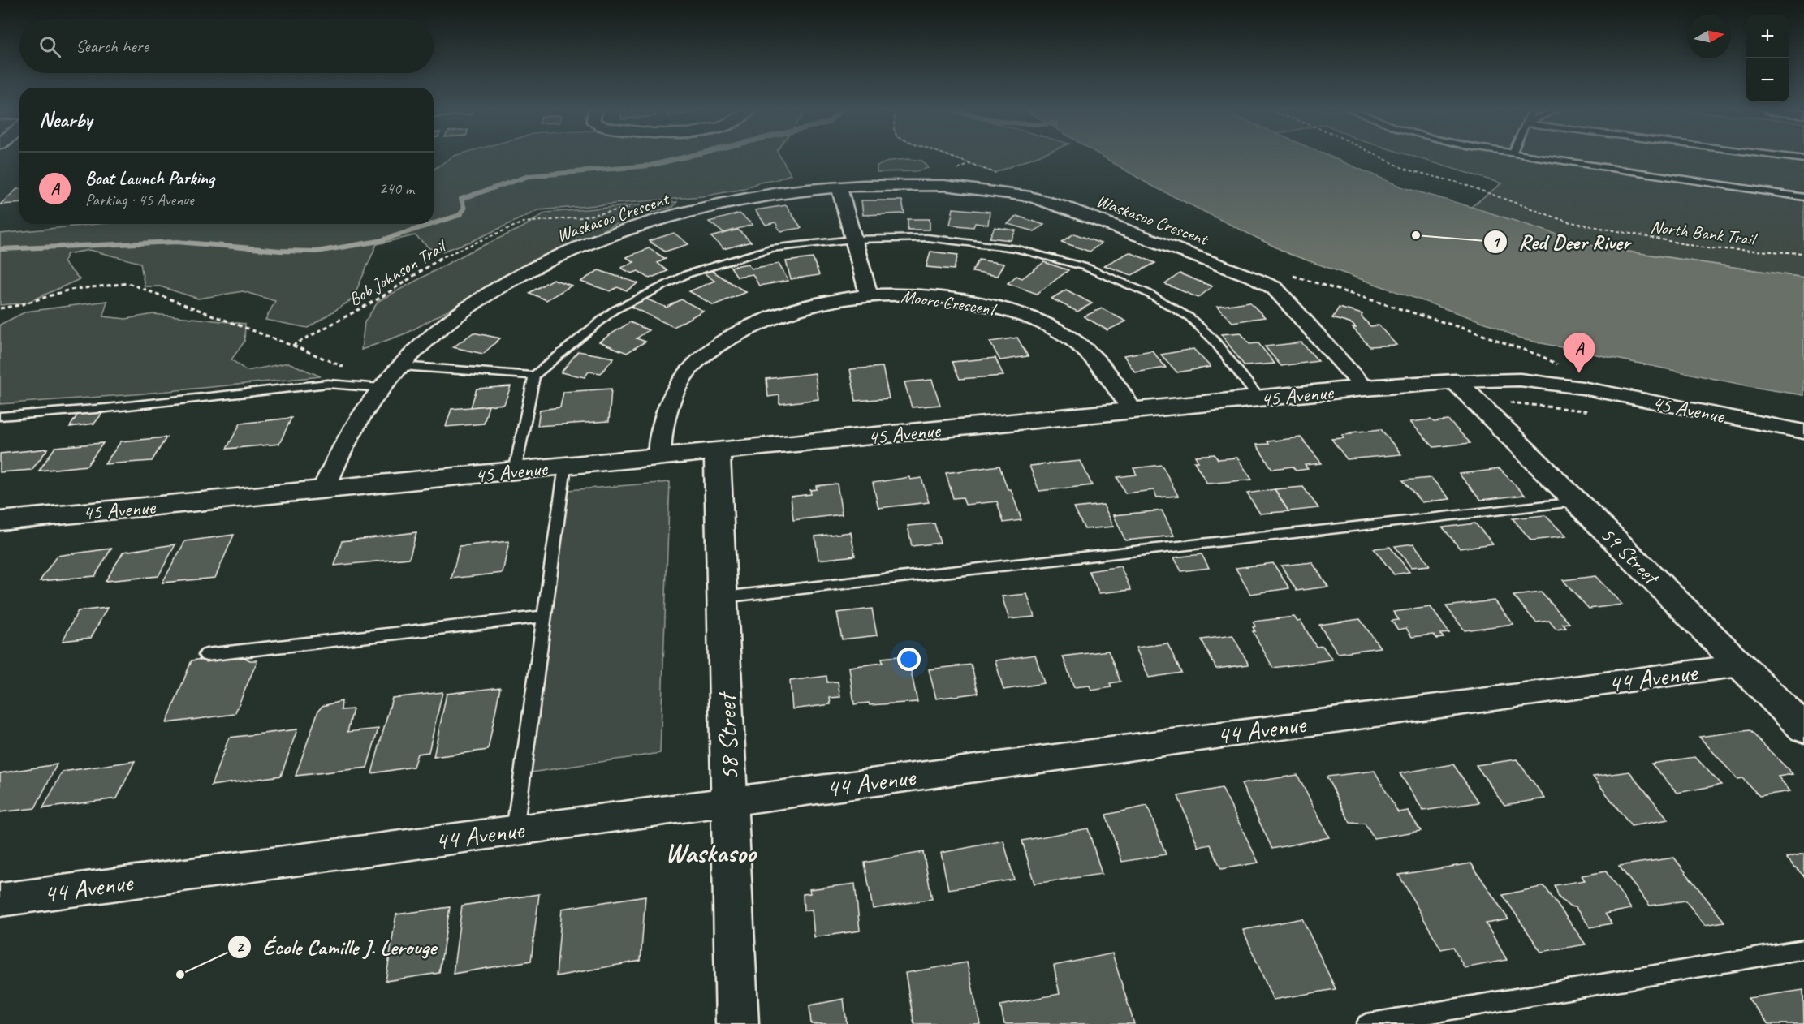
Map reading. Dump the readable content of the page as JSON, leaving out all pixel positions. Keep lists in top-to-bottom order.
{
  "streets": {
    "street": [
      "Waskasoo Crescent",
      "Moore Crescent",
      "45 Avenue",
      "59 Street",
      "44 Avenue",
      "58 Street"
    ],
    "path": ["North Bank Trail", "Bob Johnson Trail"]
  },
  "crossings": [
    ["Waskasoo Crescent", "45 Avenue"],
    ["Moore Crescent", "45 Avenue"],
    ["45 Avenue", "59 Street"],
    ["45 Avenue", "58 Street"],
    ["59 Street", "44 Avenue"],
    ["44 Avenue", "58 Street"]
  ],
  "districts": ["Waskasoo"],
  "places": ["Red Deer River", "École Camille J. Lerouge"],
  "north": "right",
  "page": {
    "map_buttons": ["+", "−"],
    "search": "Search here",
    "heading": "Nearby",
    "list": [
      {
        "mark": "A",
        "name": "Boat Launch Parking",
        "note": "Parking · 45 Avenue",
        "value": "240 m"
      }
    ],
    "pins": "A"
  }
}
